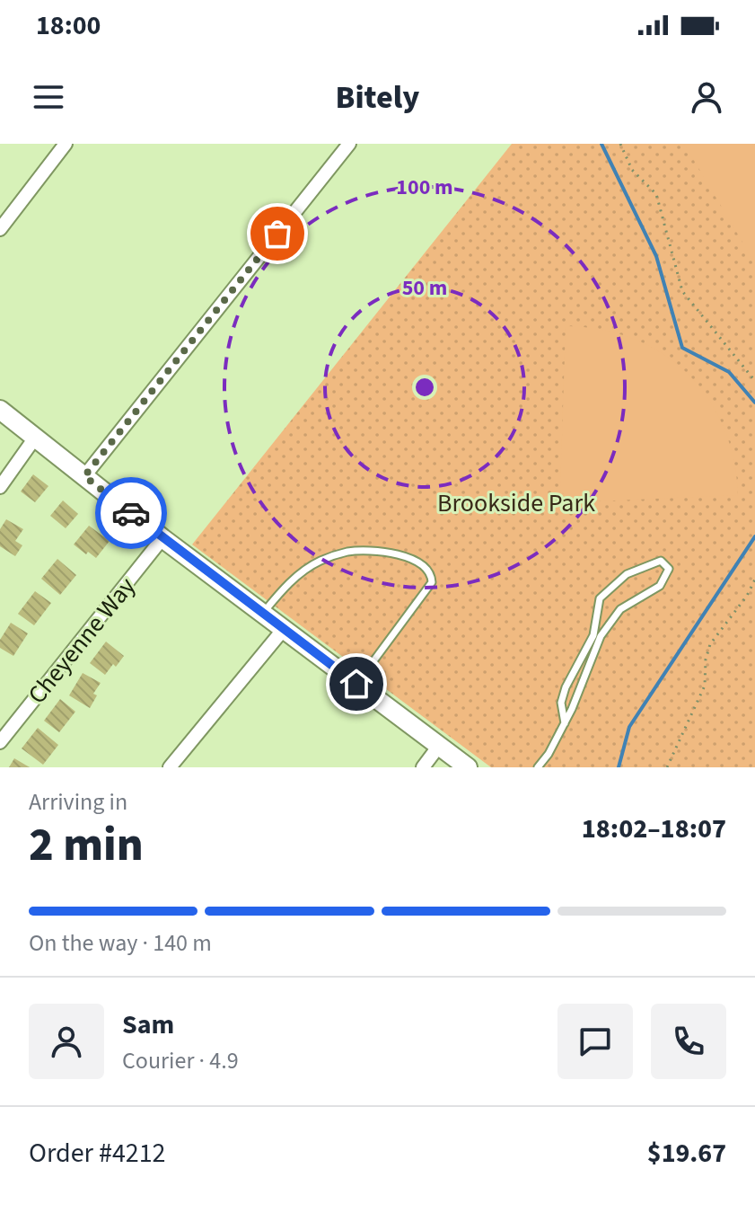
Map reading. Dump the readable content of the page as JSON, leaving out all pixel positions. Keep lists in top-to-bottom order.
{
  "streets": {
    "street": ["Cheyenne Way"]
  },
  "parks": ["Brookside Park"],
  "page": {
    "status": "18:00",
    "header": "Bitely",
    "heading": ["2 min", "Arriving in", "18:02–18:07"],
    "panel": [
      "Sam",
      "Courier · 4.9",
      "Order #4212",
      "$19.67"
    ],
    "bar": "On the way · 140 m"
  },
  "rings": ["100 m", "50 m"]
}
